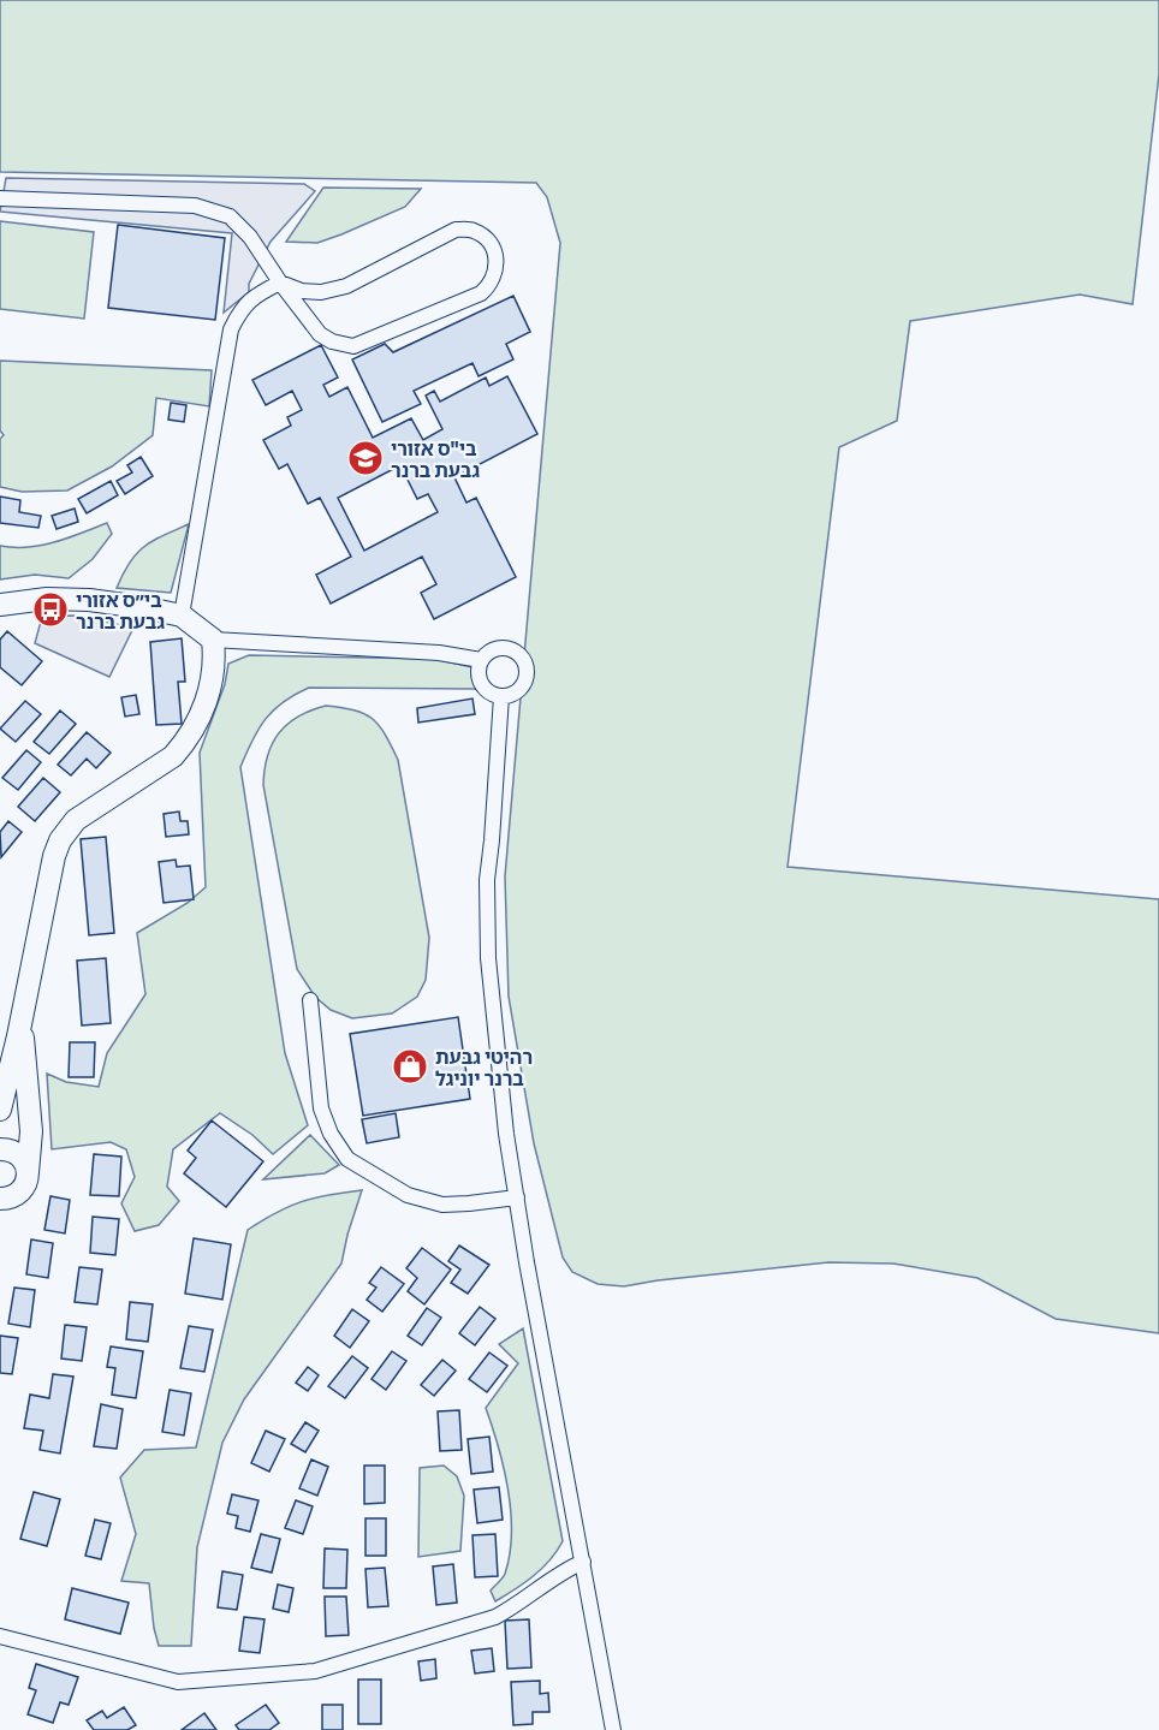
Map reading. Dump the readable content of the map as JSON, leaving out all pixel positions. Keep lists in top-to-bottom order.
{
  "places": {
    "school or university": ["בי\"ס אזורי גבעת ברנר"],
    "bus stop": ["בי״ס אזורי גבעת ברנר"],
    "shop": ["רהיטי גבעת ברנר יוניגל"]
  }
}
